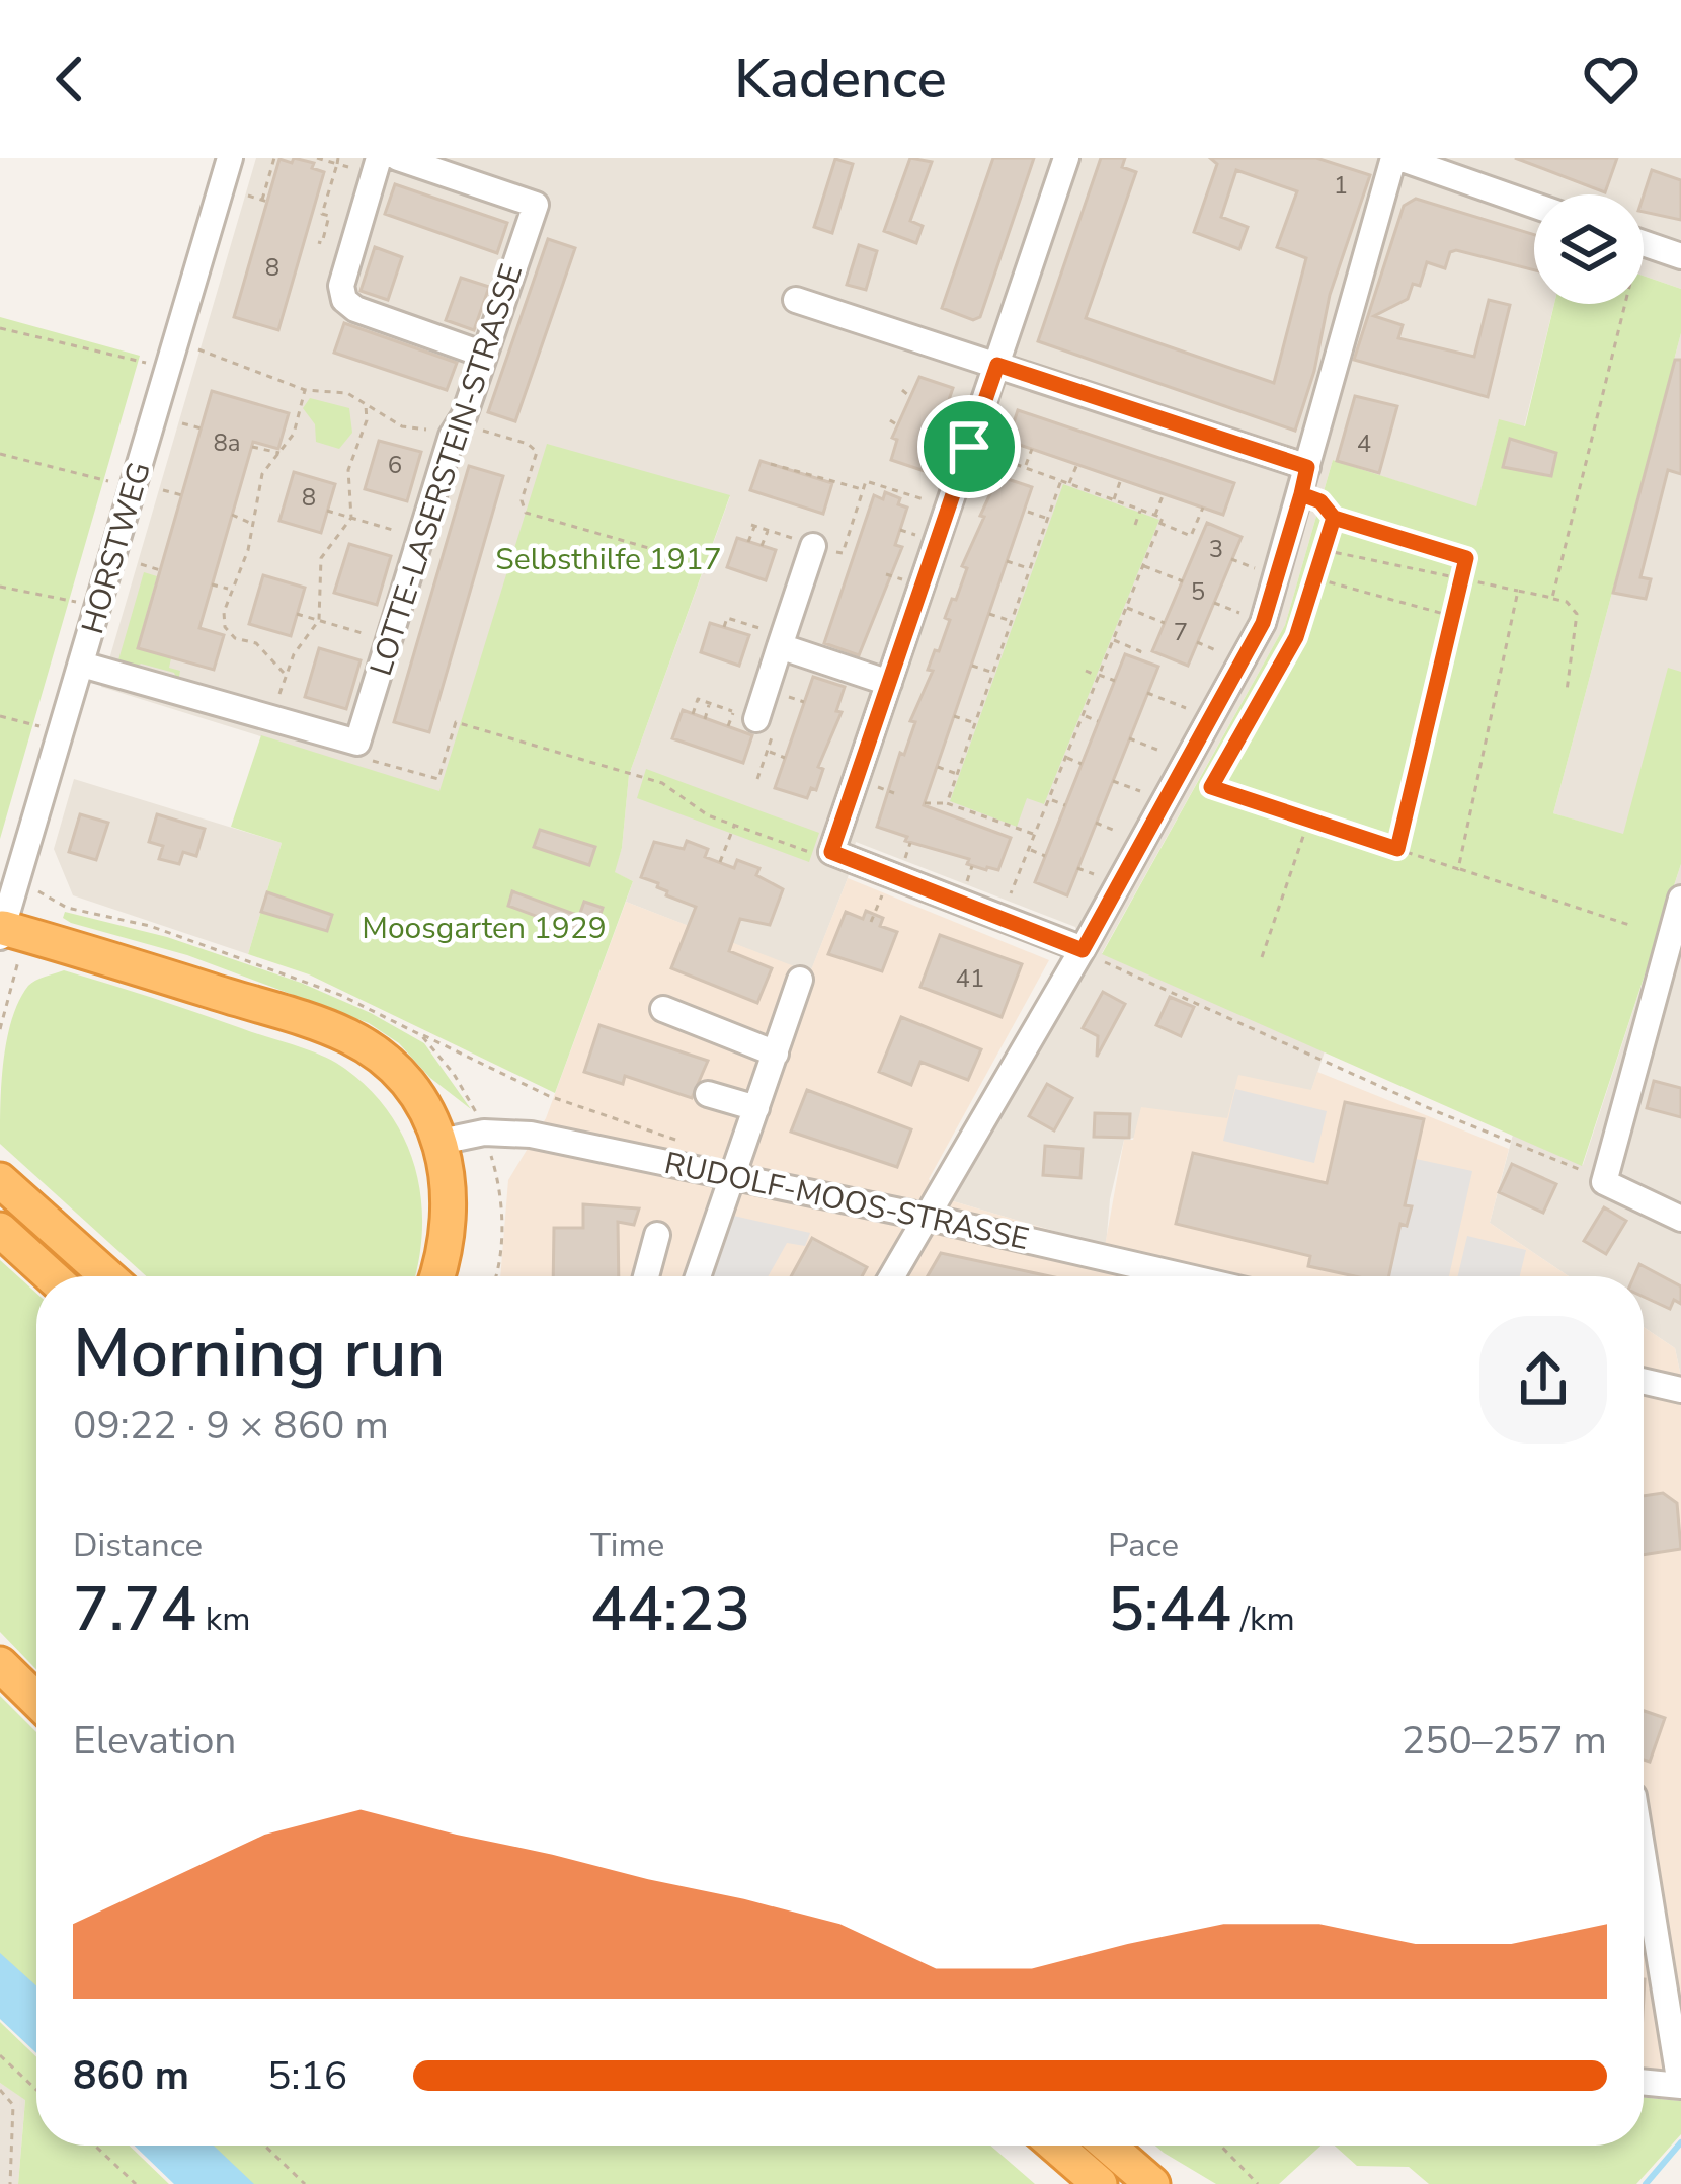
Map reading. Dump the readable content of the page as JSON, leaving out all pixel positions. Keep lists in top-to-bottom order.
{
  "streets": {
    "street": ["LOTTE-LASERSTEIN-STRASSE", "HORSTWEG", "RUDOLF-MOOS-STRASSE"]
  },
  "parks": ["Selbsthilfe 1917", "Moosgarten 1929"],
  "house_numbers": [
    "1",
    "8",
    "8a",
    "4",
    "6",
    "8",
    "3",
    "5",
    "7",
    "41"
  ],
  "page": {
    "header": "Kadence",
    "heading": ["Morning run", "09:22 · 9 × 860 m"],
    "stats": [
      ["Distance", "7.74 km"],
      ["Time", "44:23"],
      ["Pace", "5:44 /km"]
    ],
    "chart": ["Elevation", "250–257 m"],
    "list": [
      {
        "name": "860 m",
        "note": "5:16"
      }
    ]
  }
}
